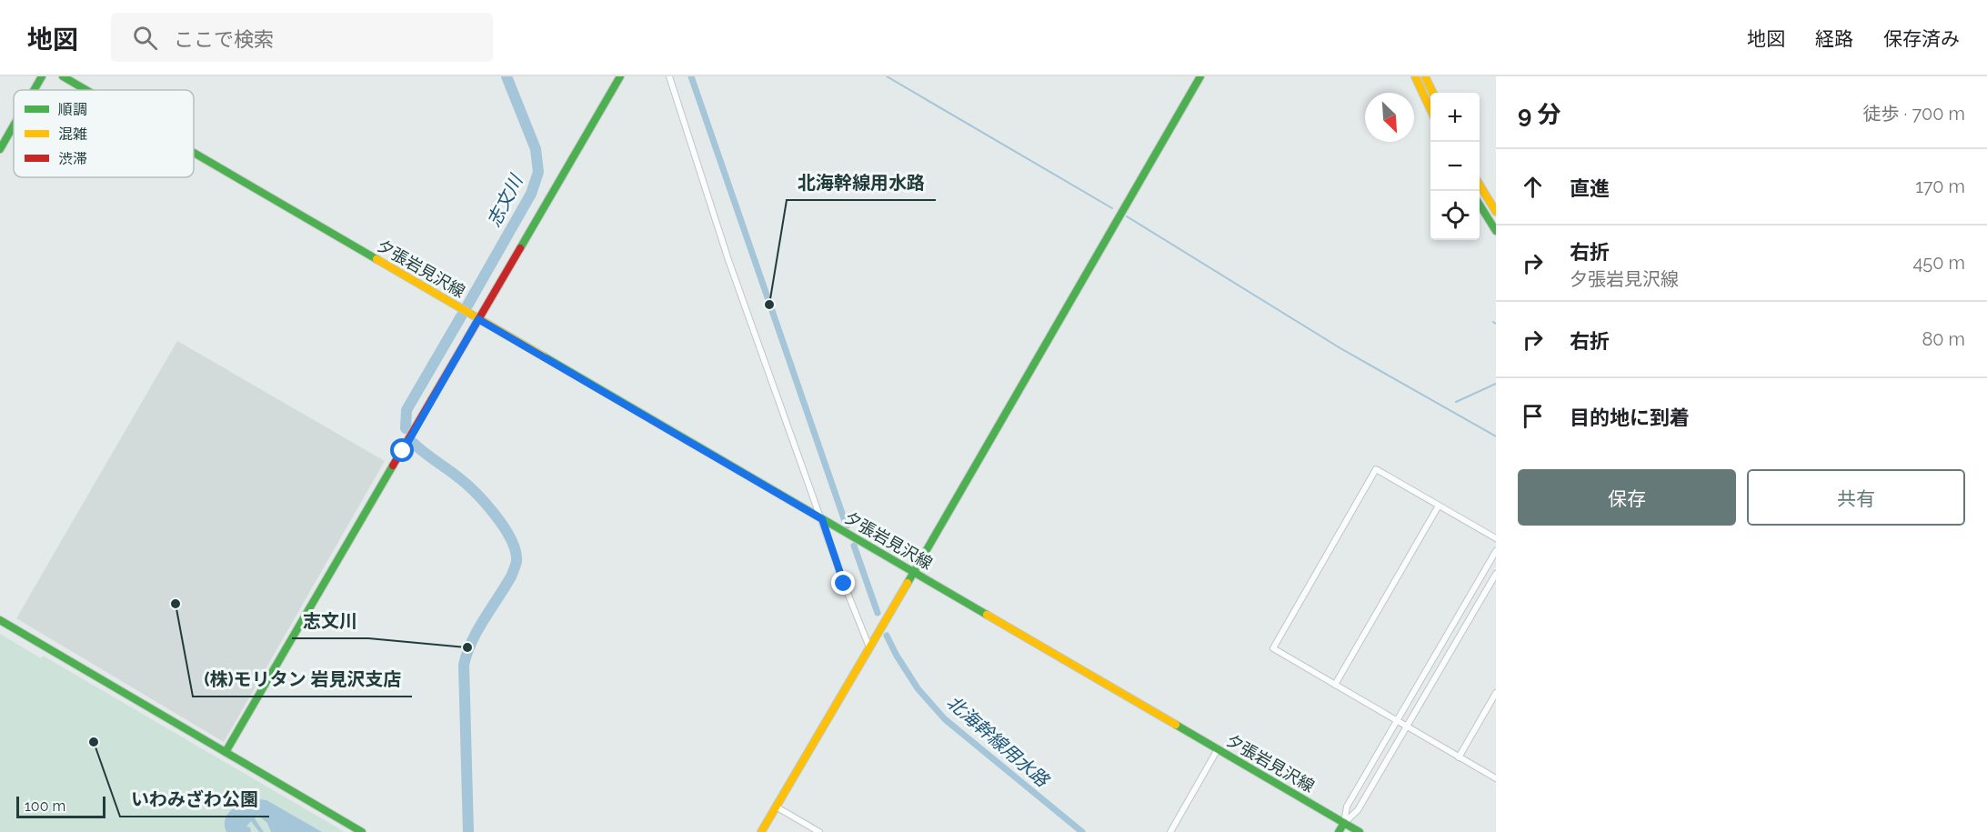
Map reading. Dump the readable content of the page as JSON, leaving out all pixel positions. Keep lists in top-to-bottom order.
{
  "streets": {
    "main road": ["夕張岩見沢線"]
  },
  "water": ["志文川", "北海幹線用水路"],
  "places": [
    "北海幹線用水路",
    "(株)モリタン 岩見沢支店",
    "志文川",
    "いわみざわ公園"
  ],
  "legend": ["順調", "混雑", "渋滞"],
  "scale_bar": "100 m",
  "north": "bottom right",
  "page": {
    "header": "地図",
    "search": "ここで検索",
    "nav": ["地図", "経路", "保存済み"],
    "heading": ["9 分", "徒歩 · 700 m"],
    "map_buttons": ["+", "−"],
    "list": [
      ["直進", "170 m"],
      ["右折", "夕張岩見沢線", "450 m"],
      ["右折", "80 m"],
      "目的地に到着"
    ],
    "buttons": ["保存", "共有"],
    "scale": "100 m"
  }
}
